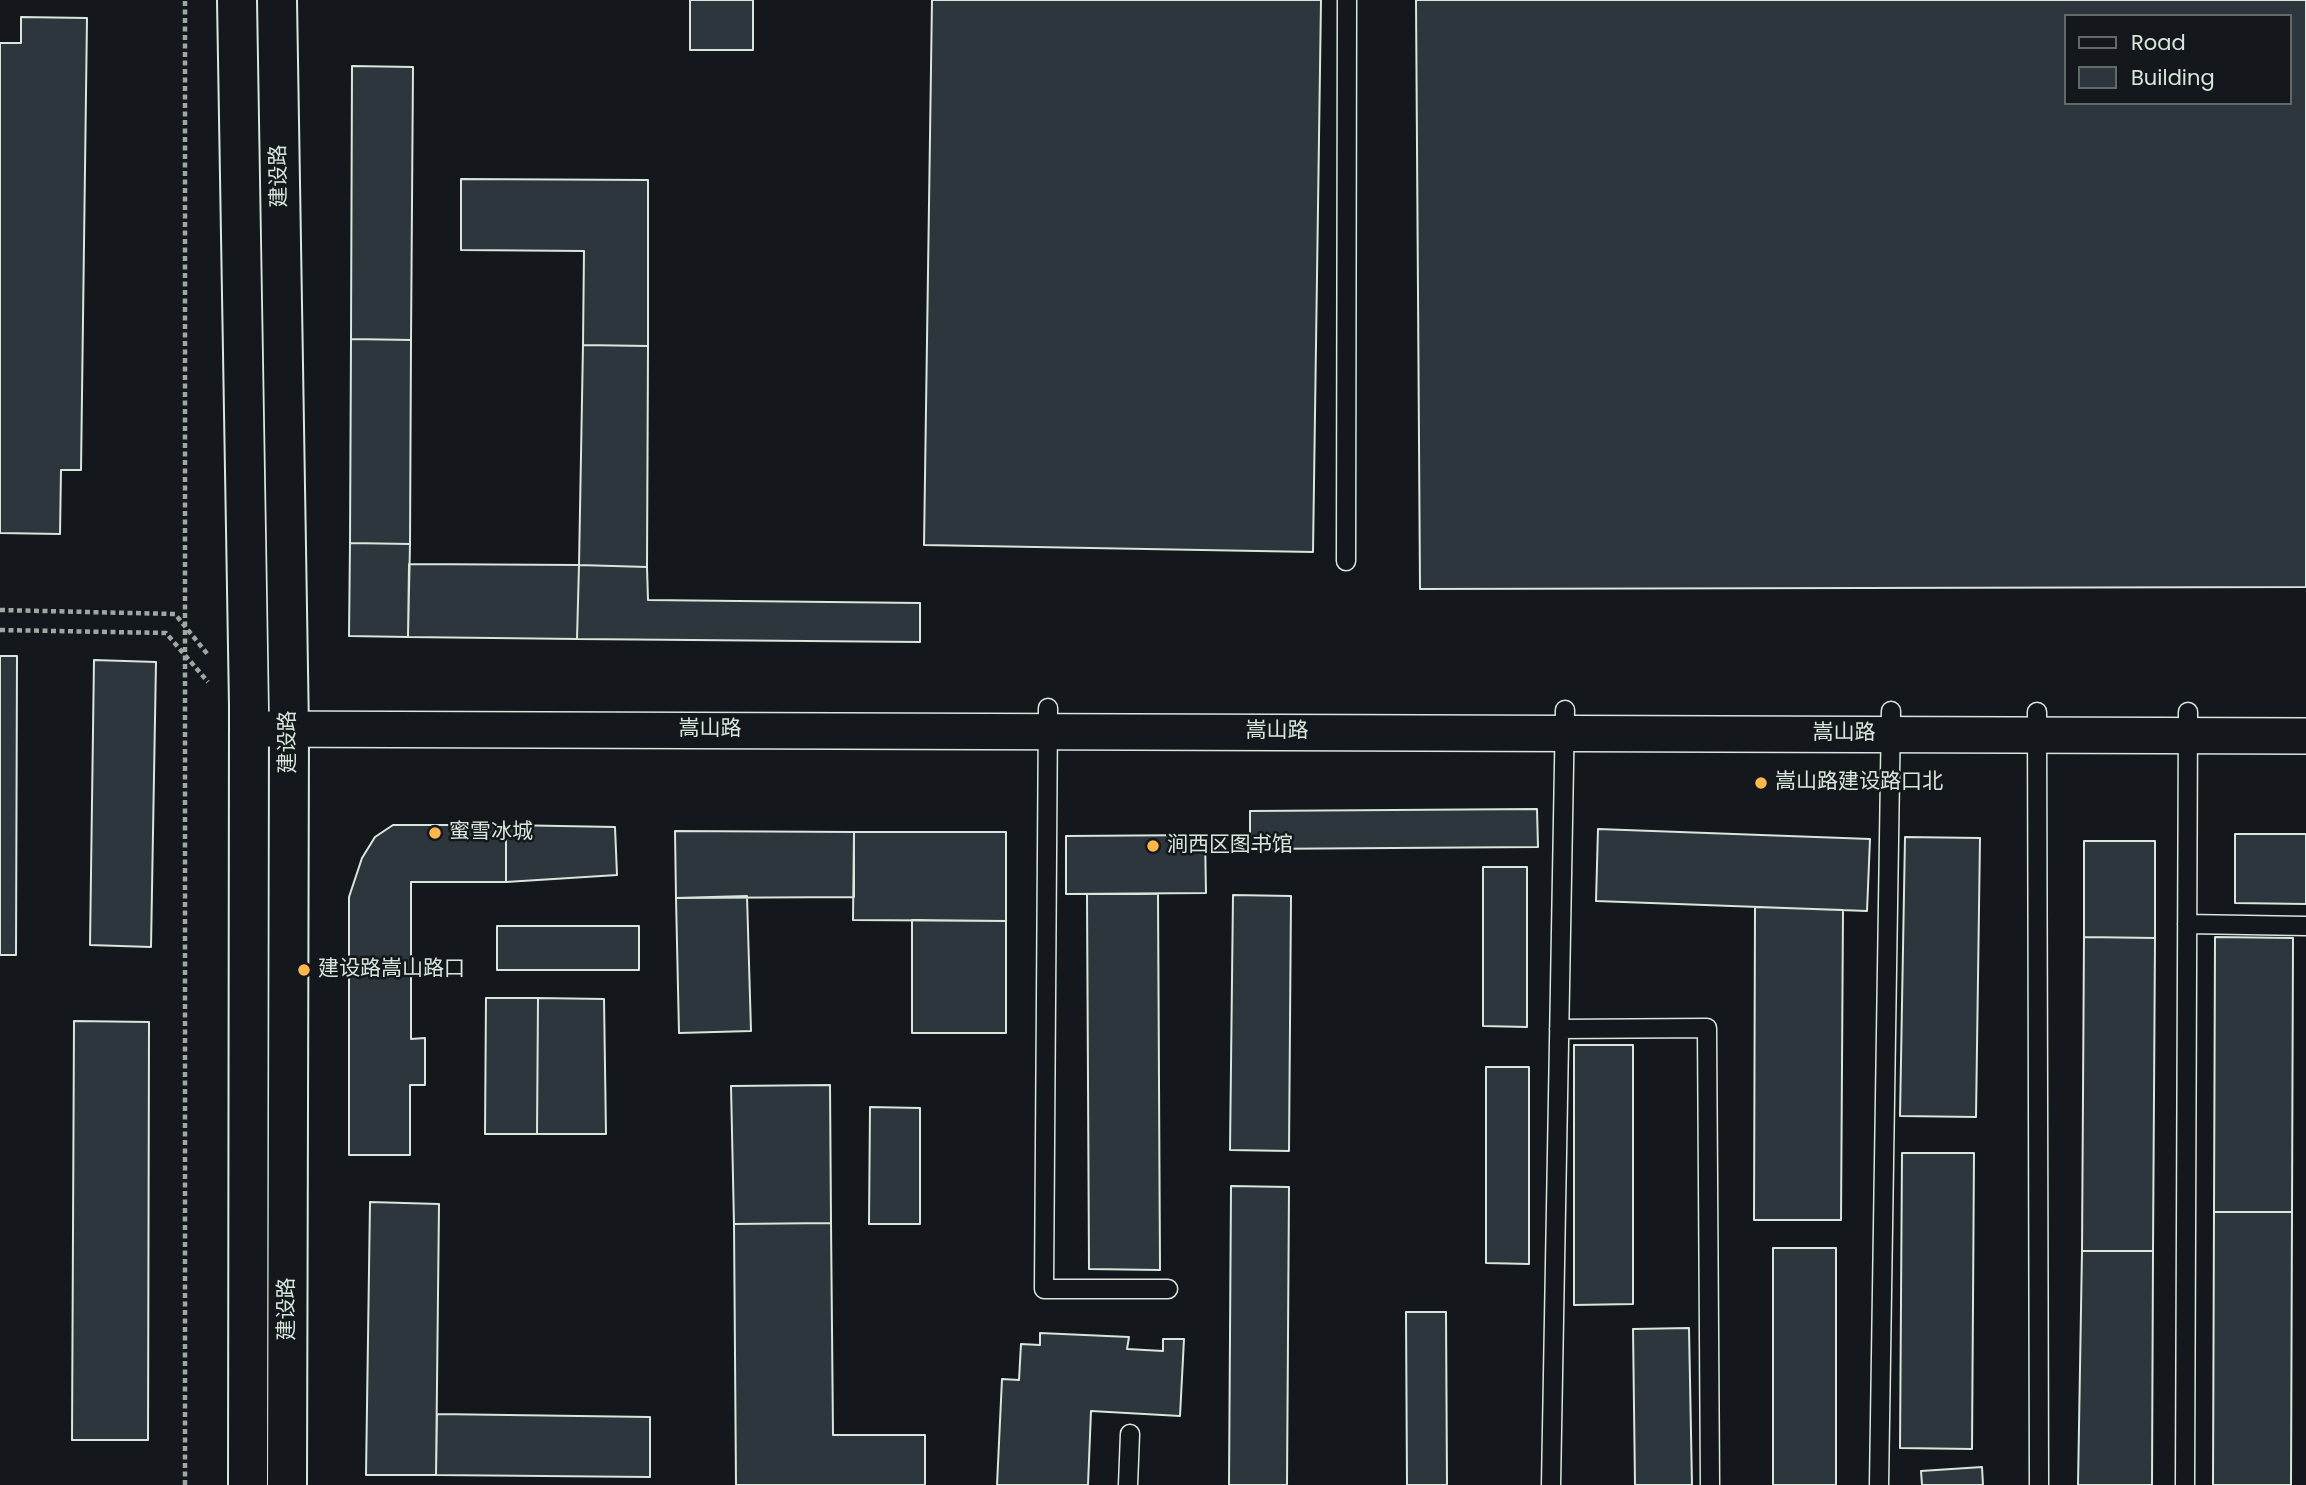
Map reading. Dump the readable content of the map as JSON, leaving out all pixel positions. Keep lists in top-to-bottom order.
{
  "streets": {
    "street": ["建设路", "嵩山路"]
  },
  "crossings": [
    ["建设路", "嵩山路"]
  ],
  "places": [
    "嵩山路建设路口北",
    "蜜雪冰城",
    "涧西区图书馆",
    "建设路嵩山路口"
  ],
  "legend": ["Road", "Building"]
}
